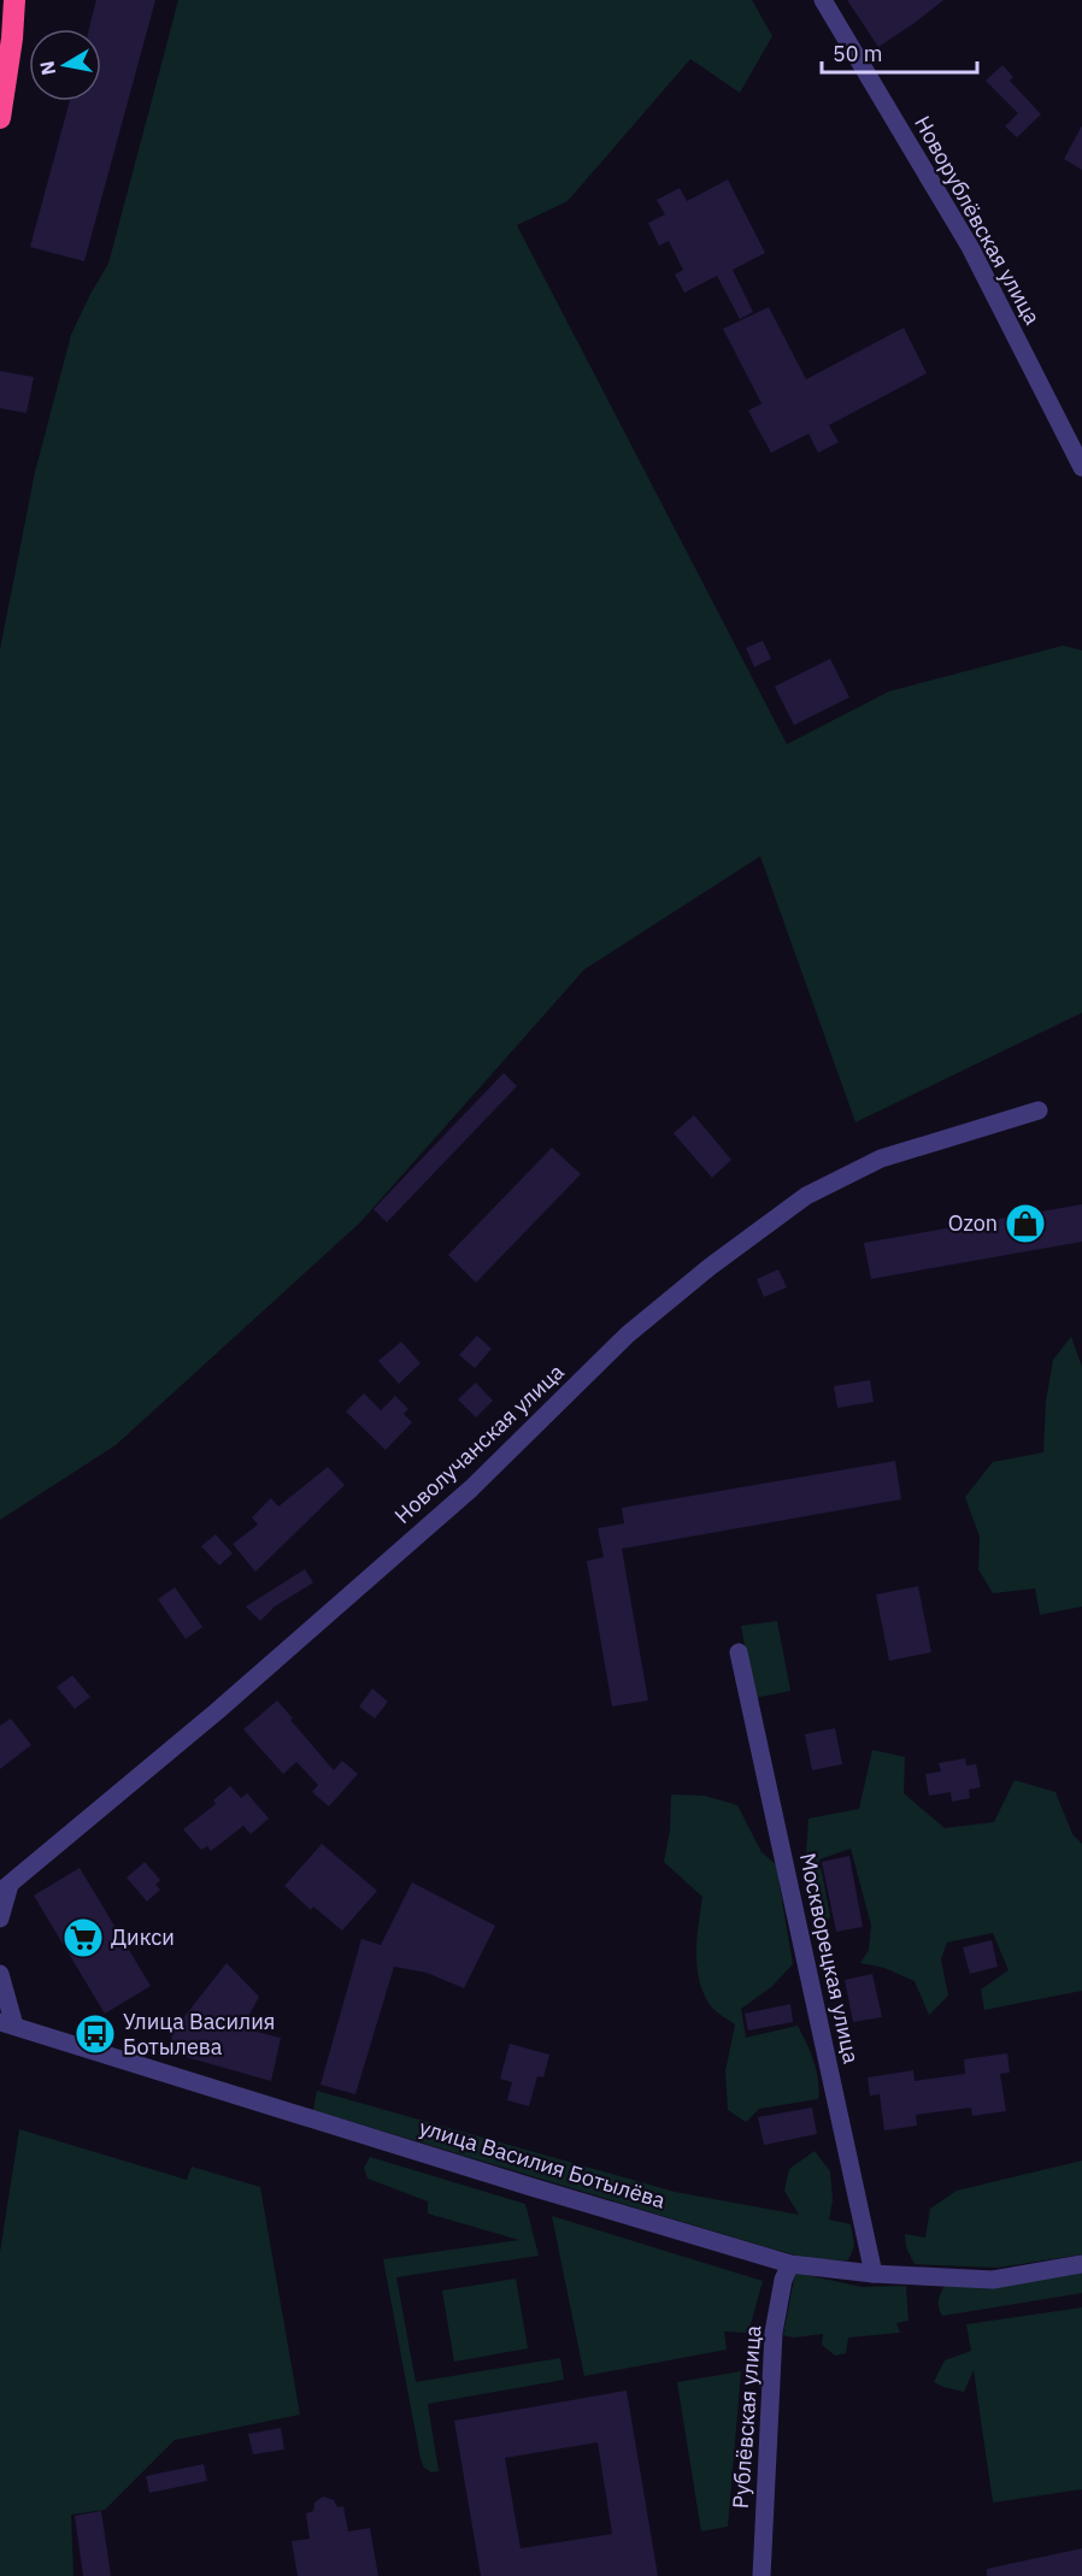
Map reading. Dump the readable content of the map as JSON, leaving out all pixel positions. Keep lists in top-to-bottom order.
{
  "streets": {
    "street": [
      "Новорублёвская улица",
      "Новолучанская улица",
      "Москворецкая улица",
      "улица Василия Ботылёва",
      "Рублёвская улица"
    ]
  },
  "crossings": [
    ["Москворецкая улица", "улица Василия Ботылёва"],
    ["улица Василия Ботылёва", "Рублёвская улица"]
  ],
  "places": {
    "shop": ["Ozon"],
    "supermarket": ["Дикси"],
    "bus stop": ["Улица Василия Ботылева"]
  },
  "scale_bar": "50 m",
  "north": "left"
}
